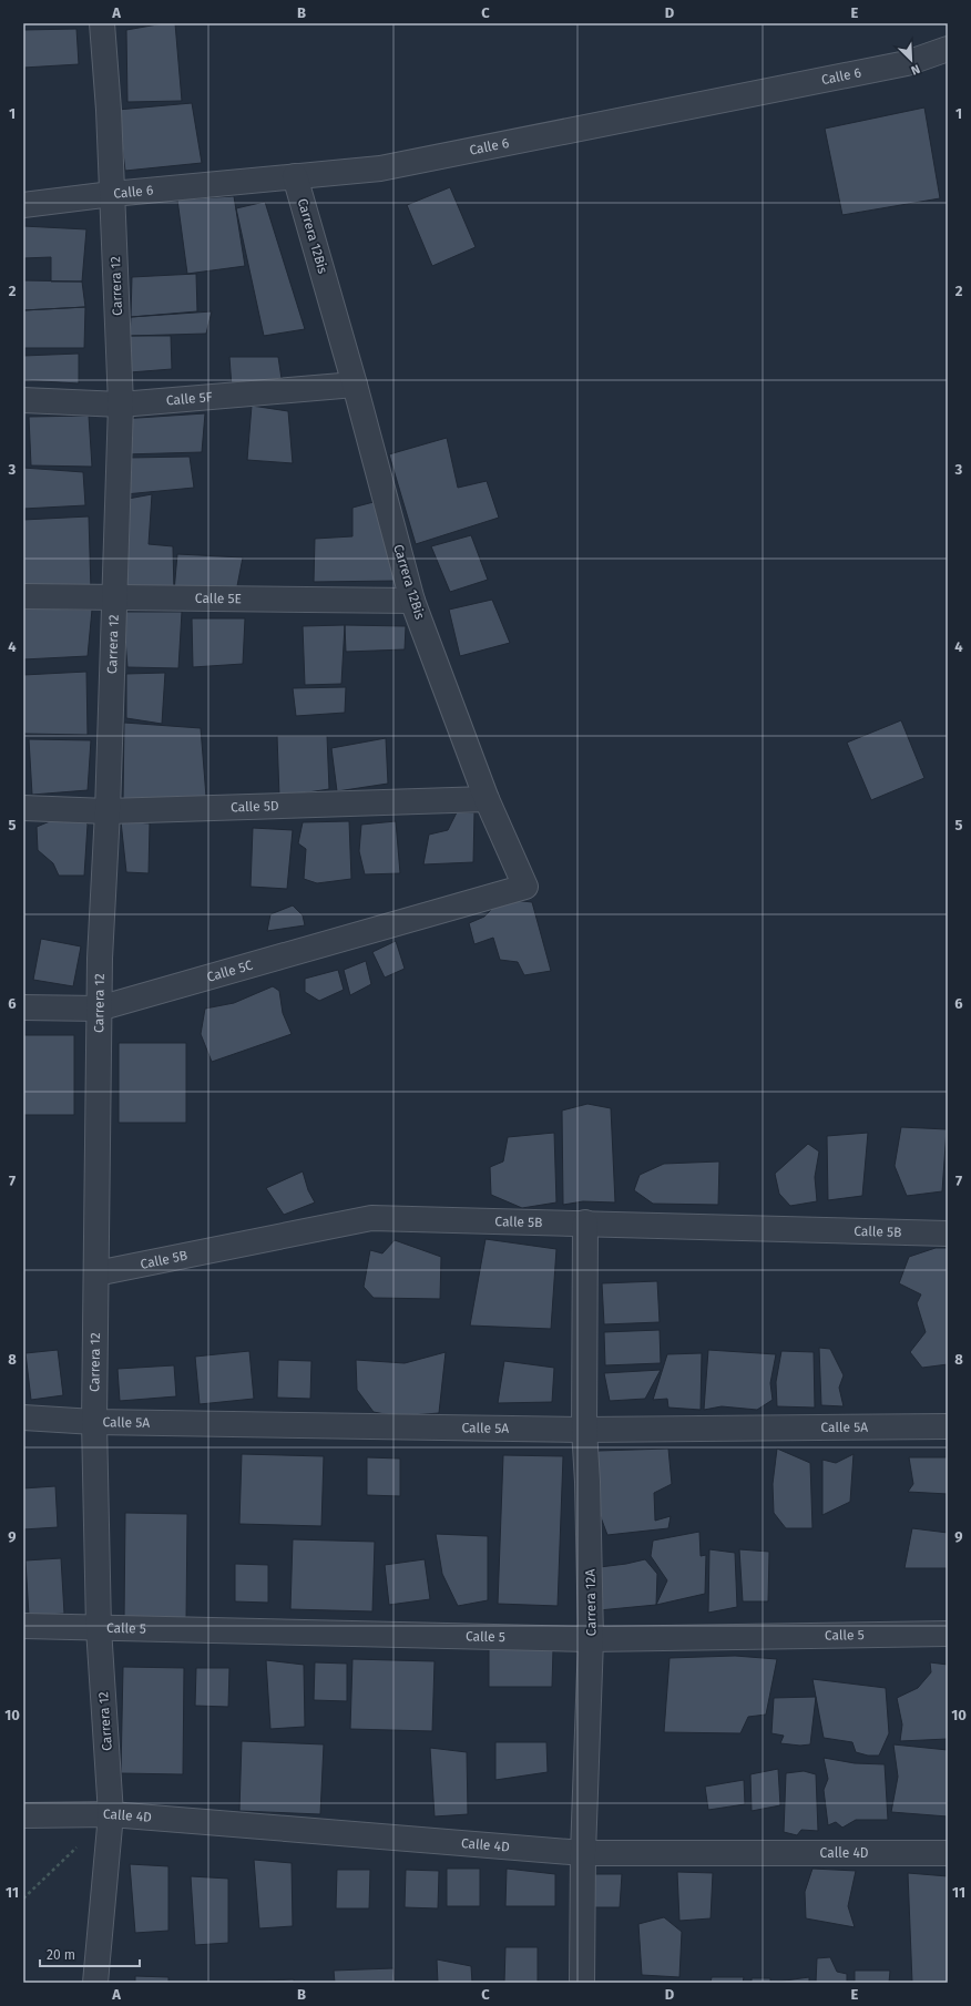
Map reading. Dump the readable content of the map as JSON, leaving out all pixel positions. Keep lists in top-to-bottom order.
{
  "streets": {
    "street": [
      "Calle 6",
      "Carrera 12Bis",
      "Carrera 12",
      "Calle 5F",
      "Calle 5E",
      "Calle 5D",
      "Calle 5C",
      "Calle 5B",
      "Calle 5A",
      "Carrera 12A",
      "Calle 5",
      "Calle 4D"
    ]
  },
  "crossings": [
    ["Calle 6", "Carrera 12Bis"],
    ["Calle 6", "Carrera 12"],
    ["Carrera 12Bis", "Calle 5F"],
    ["Carrera 12Bis", "Calle 5E"],
    ["Carrera 12Bis", "Calle 5D"],
    ["Carrera 12Bis", "Calle 5C"],
    ["Carrera 12", "Calle 5F"],
    ["Carrera 12", "Calle 5E"],
    ["Carrera 12", "Calle 5D"],
    ["Carrera 12", "Calle 5C"],
    ["Carrera 12", "Calle 5B"],
    ["Carrera 12", "Calle 5A"],
    ["Carrera 12", "Calle 5"],
    ["Carrera 12", "Calle 4D"],
    ["Calle 5B", "Carrera 12A"],
    ["Calle 5A", "Carrera 12A"],
    ["Carrera 12A", "Calle 5"],
    ["Carrera 12A", "Calle 4D"]
  ],
  "scale_bar": "20 m",
  "north": "bottom right",
  "grid": {
    "columns": [
      "A",
      "B",
      "C",
      "D",
      "E"
    ],
    "rows": [
      "1",
      "2",
      "3",
      "4",
      "5",
      "6",
      "7",
      "8",
      "9",
      "10",
      "11"
    ]
  }
}
